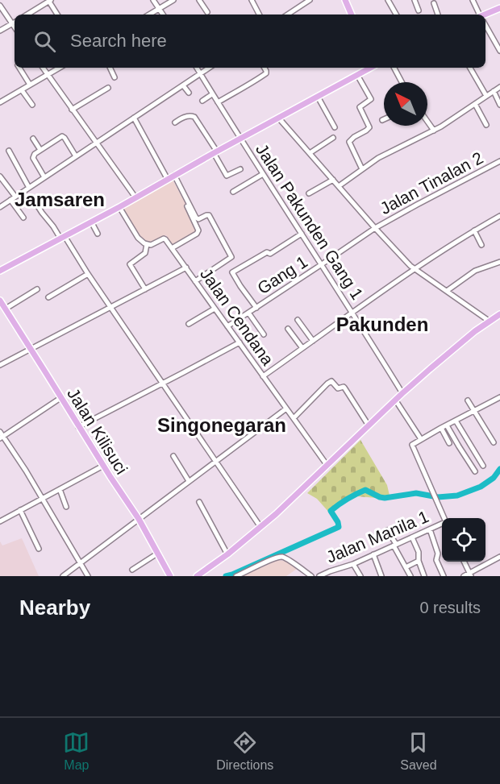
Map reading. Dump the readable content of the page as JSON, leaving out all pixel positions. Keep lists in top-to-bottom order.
{
  "streets": {
    "main road": ["Jalan Kilisuci"],
    "street": [
      "Jalan Tinalan 2",
      "Jalan Pakunden Gang 1",
      "Gang 1",
      "Jalan Cendana",
      "Jalan Manila 1"
    ]
  },
  "crossings": [
    ["Jalan Tinalan 2", "Gang 1"],
    ["Jalan Pakunden Gang 1", "Gang 1"],
    ["Gang 1", "Jalan Cendana"]
  ],
  "districts": ["Jamsaren", "Pakunden", "Singonegaran"],
  "north": "top left",
  "page": {
    "search": "Search here",
    "heading": ["Nearby", "0 results"],
    "nav": ["Map", "Directions", "Saved"]
  }
}
